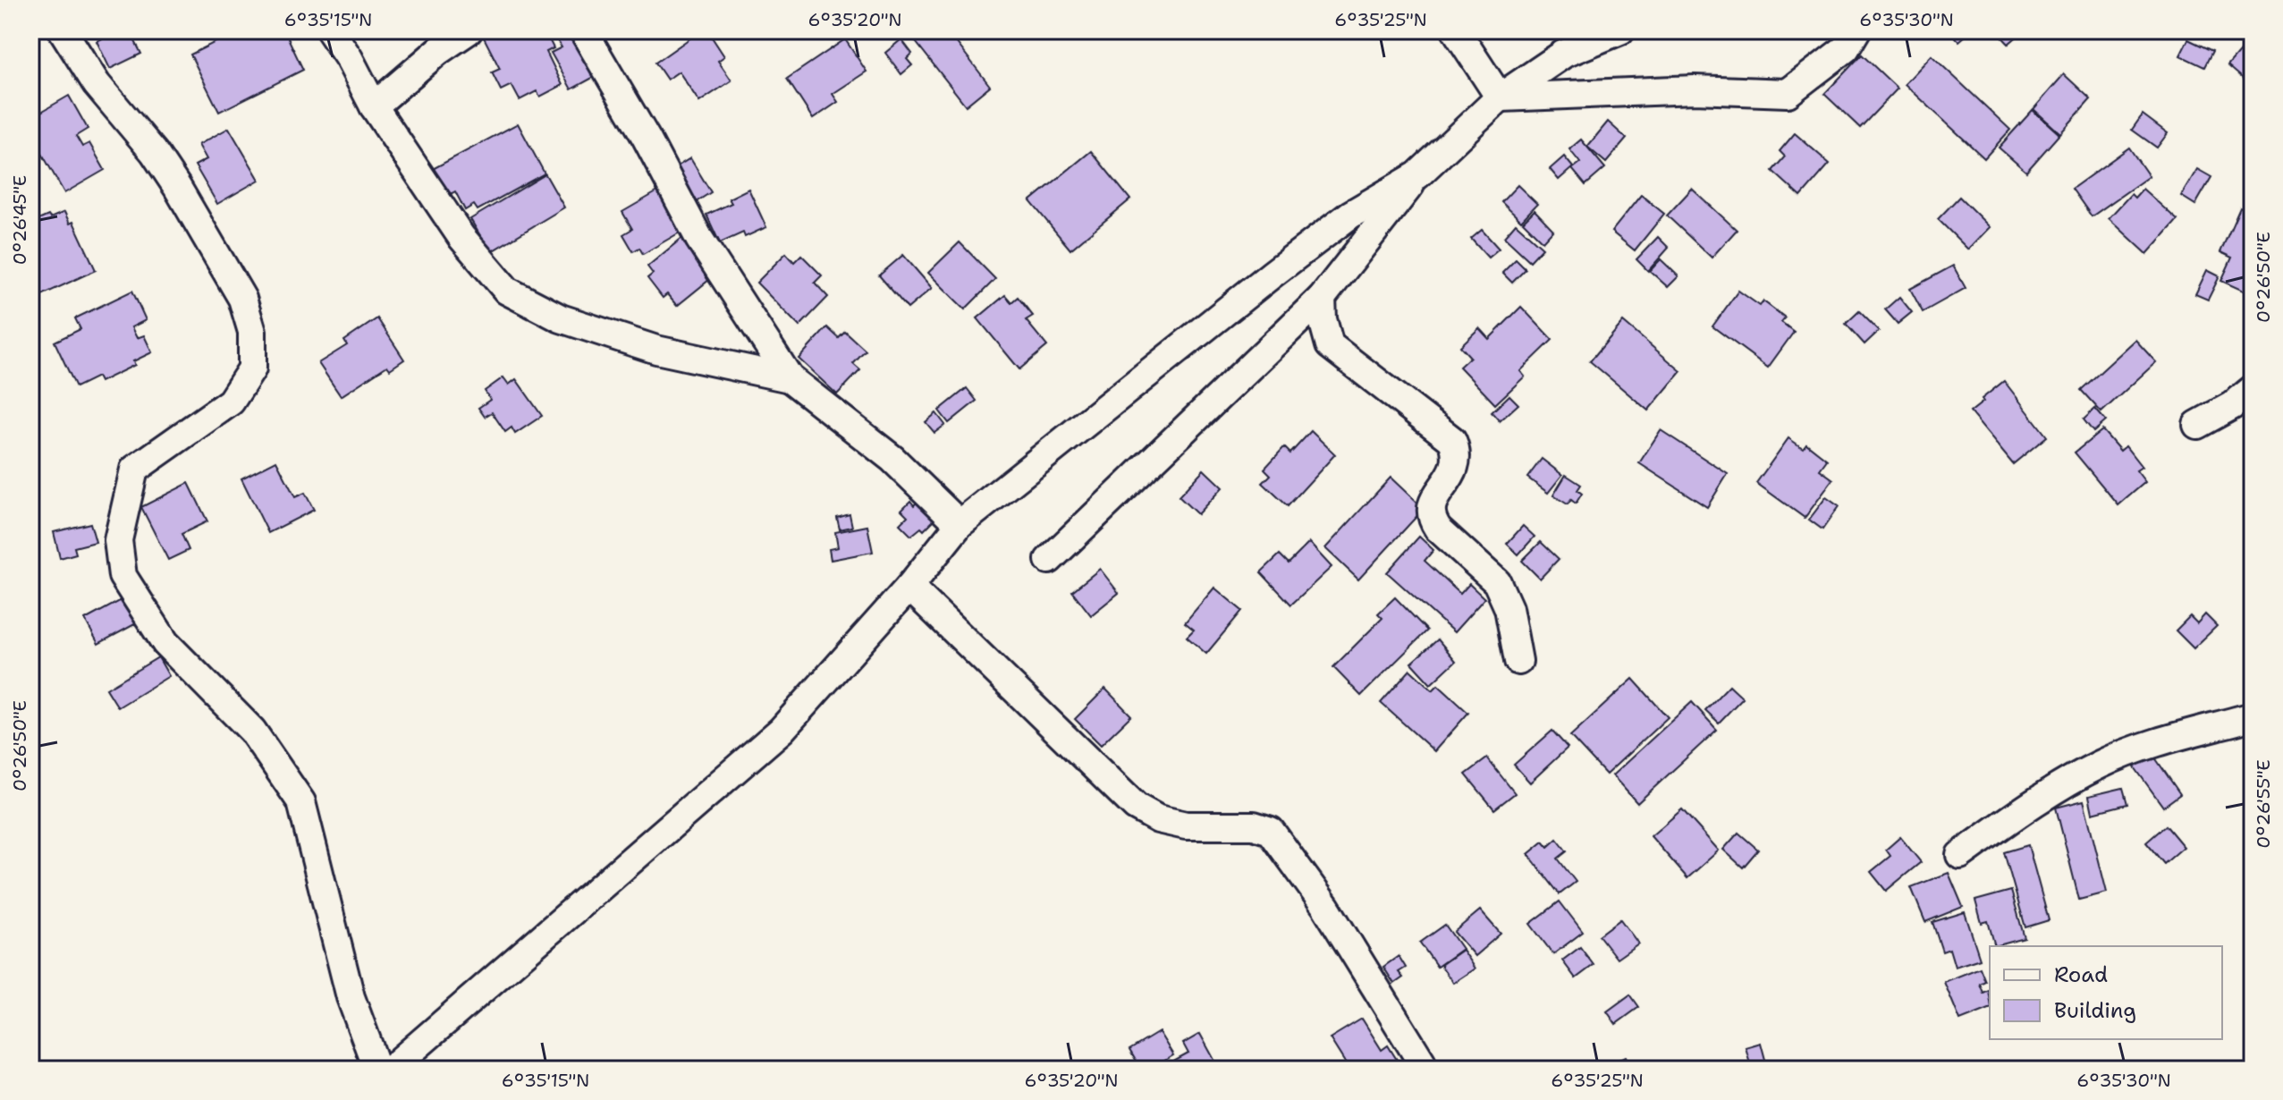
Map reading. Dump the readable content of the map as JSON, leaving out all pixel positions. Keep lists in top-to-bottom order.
{
  "legend": ["Road", "Building"],
  "coordinates": [
    "6°35'15\"N",
    "6°35'20\"N",
    "6°35'25\"N",
    "6°35'30\"N",
    "0°26'45\"E",
    "0°26'50\"E",
    "0°26'55\"E"
  ]
}
